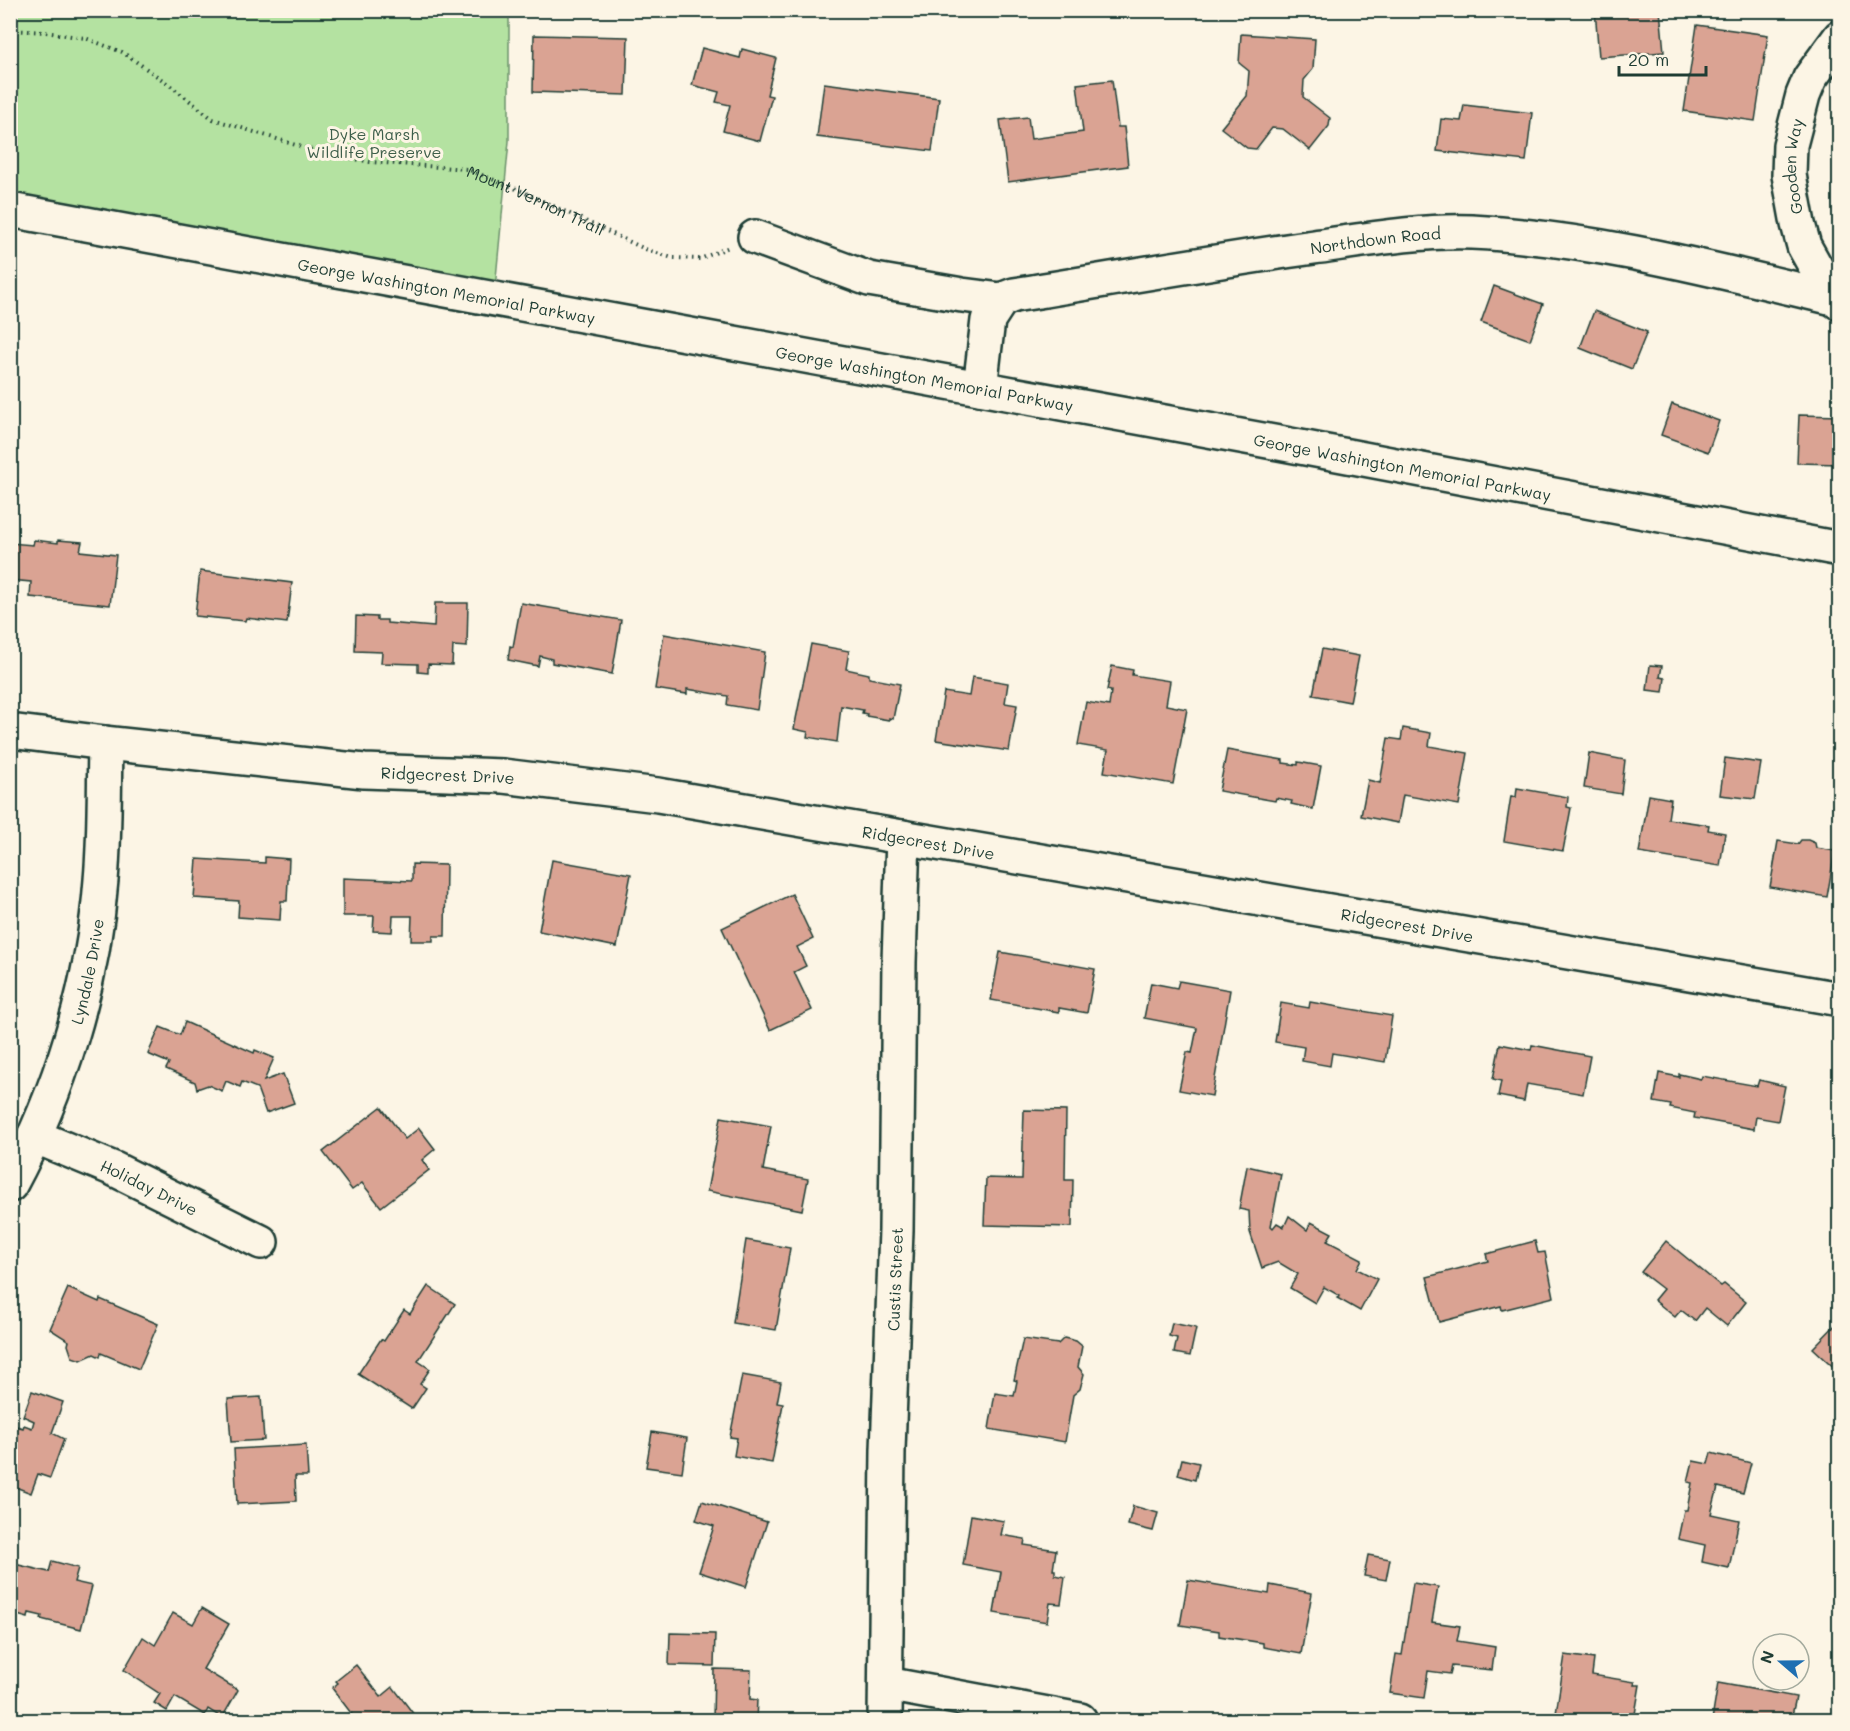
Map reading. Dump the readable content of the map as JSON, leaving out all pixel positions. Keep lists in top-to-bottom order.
{
  "streets": {
    "street": [
      "Gooden Way",
      "Northdown Road",
      "George Washington Memorial Parkway",
      "Ridgecrest Drive",
      "Lyndale Drive",
      "Holiday Drive",
      "Custis Street"
    ],
    "path": ["Mount Vernon Trail"]
  },
  "crossings": [
    ["Gooden Way", "Northdown Road"],
    ["Ridgecrest Drive", "Lyndale Drive"],
    ["Ridgecrest Drive", "Custis Street"],
    ["Lyndale Drive", "Holiday Drive"]
  ],
  "parks": ["Dyke Marsh Wildlife Preserve"],
  "scale_bar": "20 m",
  "north": "left"
}
